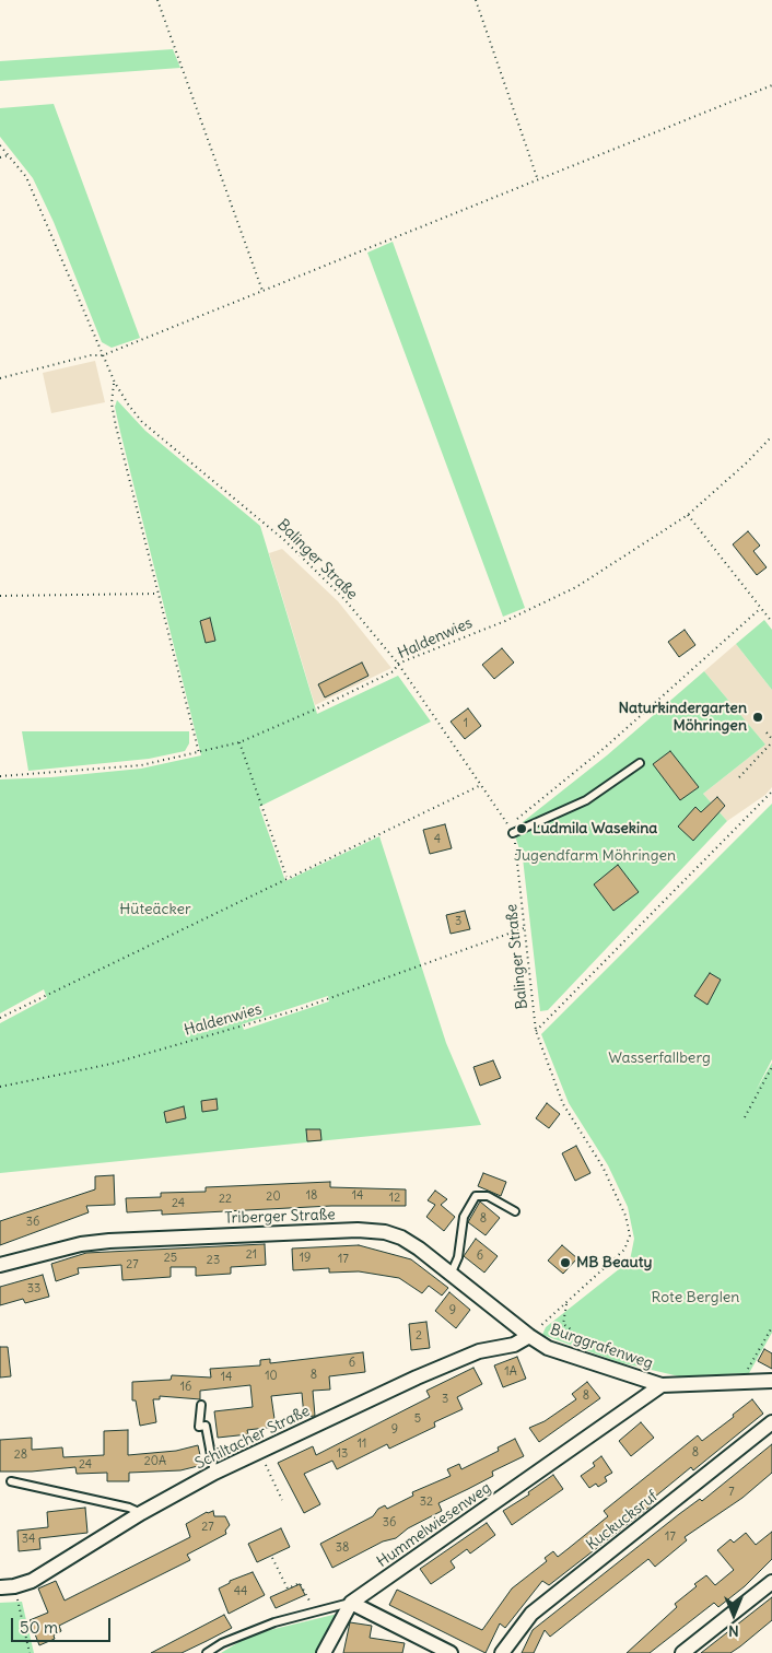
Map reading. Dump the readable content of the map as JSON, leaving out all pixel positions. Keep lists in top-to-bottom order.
{
  "streets": {
    "street": [
      "Triberger Straße",
      "Burggrafenweg",
      "Schiltacher Straße",
      "Kuckucksruf",
      "Hummelwiesenweg"
    ],
    "path": ["Balinger Straße", "Haldenwies"]
  },
  "crossings": [
    ["Balinger Straße", "Haldenwies"],
    ["Balinger Straße", "Burggrafenweg"],
    ["Triberger Straße", "Burggrafenweg"],
    ["Triberger Straße", "Schiltacher Straße"],
    ["Burggrafenweg", "Schiltacher Straße"],
    ["Burggrafenweg", "Hummelwiesenweg"]
  ],
  "parks": [
    "Jugendfarm Möhringen",
    "Hüteäcker",
    "Wasserfallberg",
    "Rote Berglen"
  ],
  "places": ["Naturkindergarten Möhringen", "Ludmila Wasekina", "MB Beauty"],
  "house_numbers": [
    "1",
    "4",
    "3",
    "18",
    "14",
    "20",
    "12",
    "22",
    "24",
    "8",
    "36",
    "21",
    "6",
    "25",
    "19",
    "17",
    "23",
    "27",
    "33",
    "9",
    "2",
    "6",
    "1A",
    "8",
    "10",
    "14",
    "16",
    "8",
    "3",
    "5",
    "9",
    "11",
    "8",
    "13",
    "28",
    "20A",
    "24",
    "7",
    "32",
    "36",
    "27",
    "17",
    "34",
    "38",
    "44"
  ],
  "scale_bar": "50 m",
  "north": "bottom"
}
